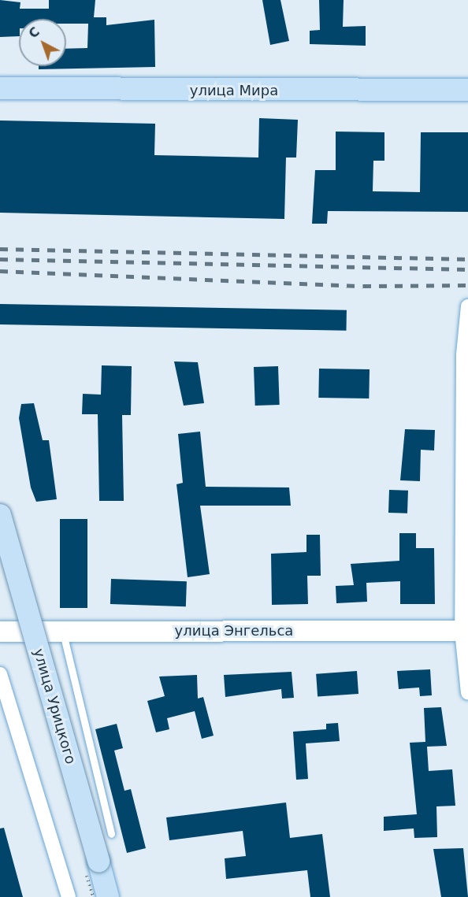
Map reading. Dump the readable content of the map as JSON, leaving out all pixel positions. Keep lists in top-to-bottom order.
{
  "streets": {
    "main road": ["улица Мира", "улица Урицкого"],
    "street": ["улица Энгельса"]
  },
  "north": "top left"
}
